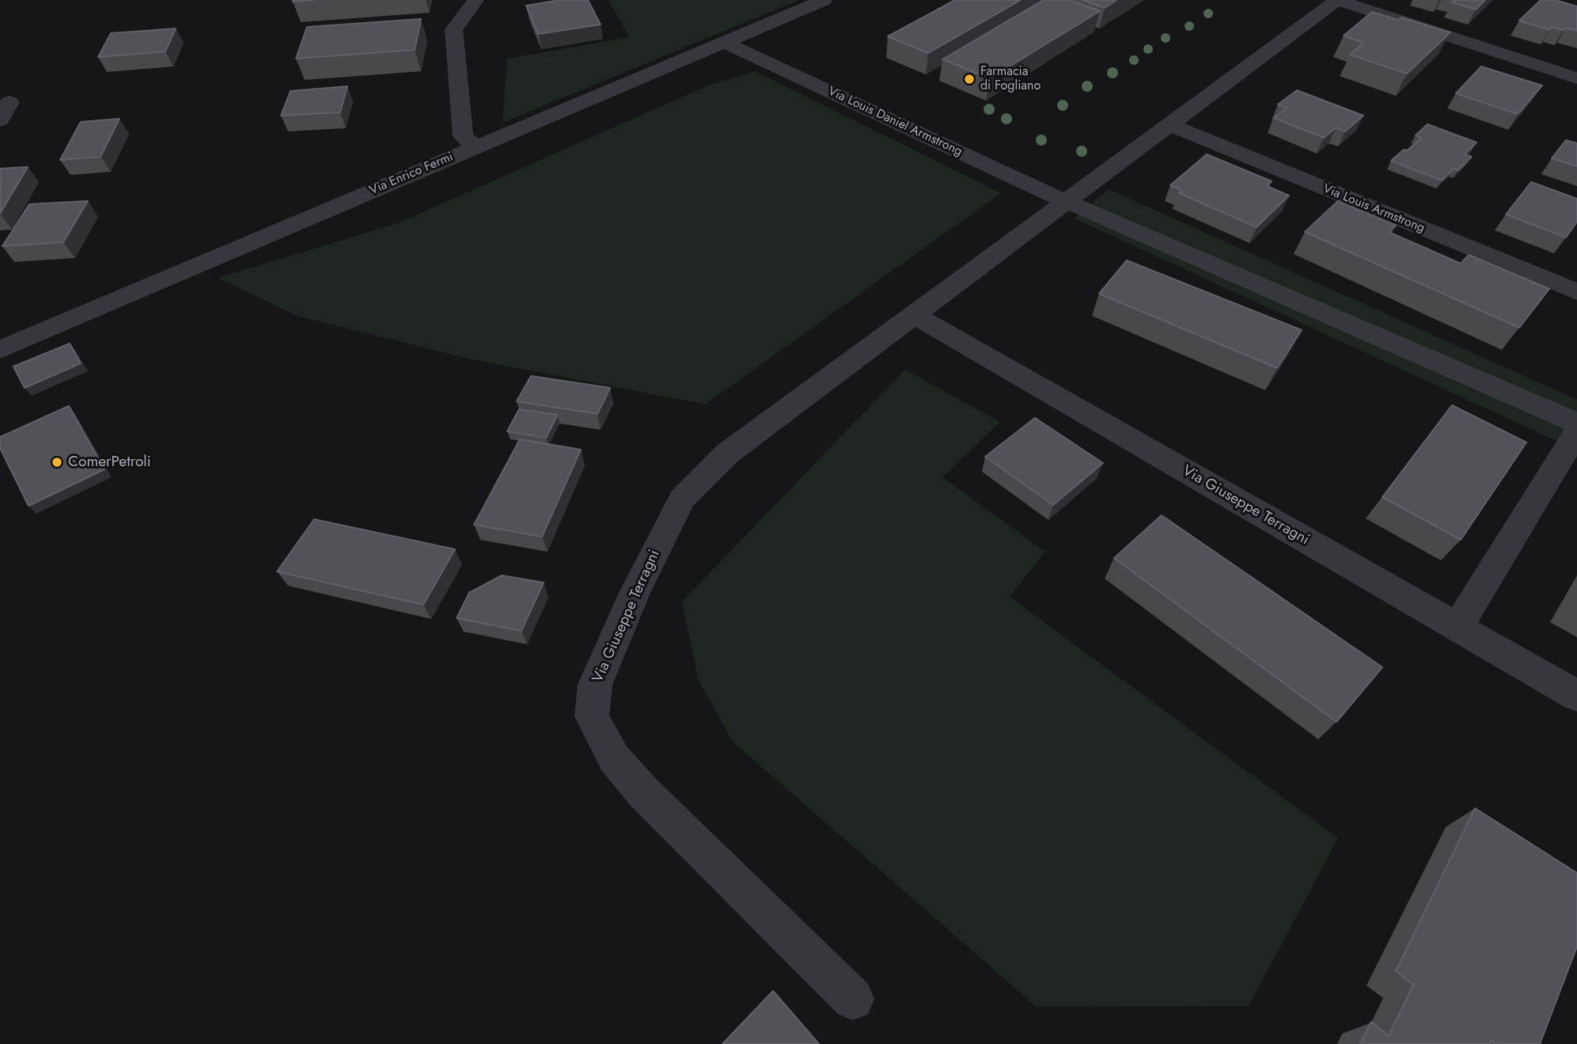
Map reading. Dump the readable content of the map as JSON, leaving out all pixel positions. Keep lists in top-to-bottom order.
{
  "streets": {
    "street": [
      "Via Louis Daniel Armstrong",
      "Via Enrico Fermi",
      "Via Louis Armstrong",
      "Via Giuseppe Terragni"
    ]
  },
  "crossings": [
    ["Via Louis Daniel Armstrong", "Via Enrico Fermi"],
    ["Via Louis Daniel Armstrong", "Via Giuseppe Terragni"]
  ],
  "places": ["Farmacia di Fogliano", "ComerPetroli"]
}
